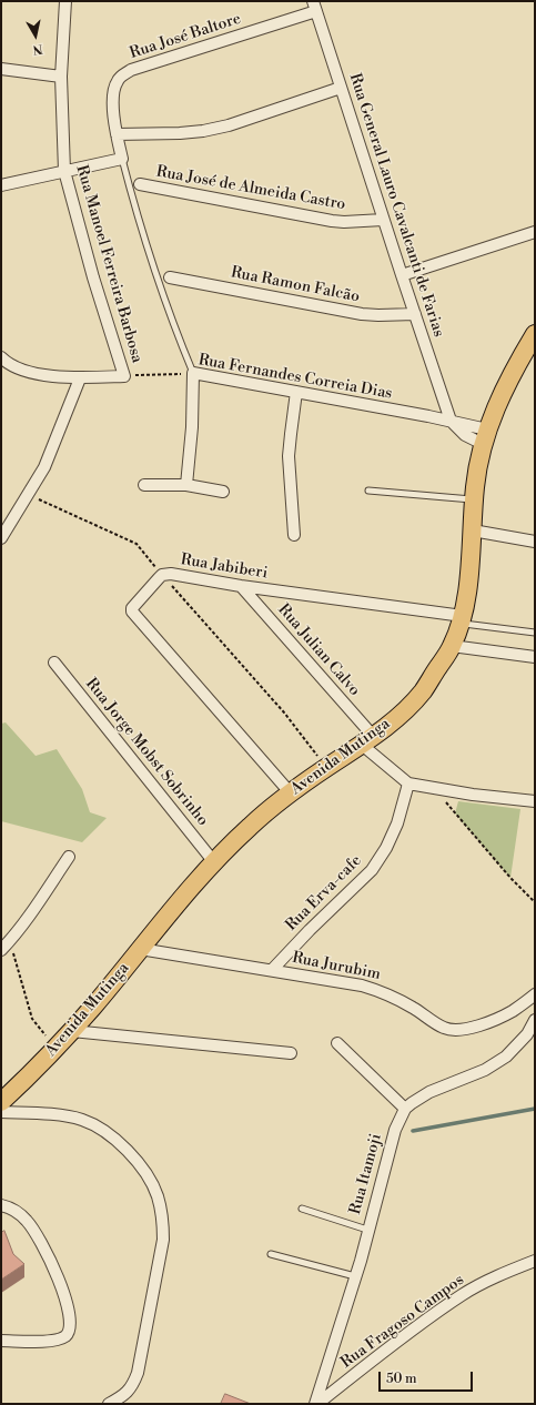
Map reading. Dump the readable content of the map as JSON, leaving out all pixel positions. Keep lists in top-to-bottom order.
{
  "streets": {
    "main road": ["Avenida Mutinga"],
    "street": [
      "Rua José Baltore",
      "Rua José de Almeida Castro",
      "Rua General Lauro Cavalcanti de Farias",
      "Rua Manoel Ferreira Barbosa",
      "Rua Ramon Falcão",
      "Rua Fernandes Correia Dias",
      "Rua Jabiberi",
      "Rua Julian Calvo",
      "Rua Jorge Mobst Sobrinho",
      "Rua Erva-cafe",
      "Rua Jurubim",
      "Rua Itamoji",
      "Rua Fragoso Campos"
    ]
  },
  "crossings": [
    ["Rua José Baltore", "Rua General Lauro Cavalcanti de Farias"],
    ["Rua José de Almeida Castro", "Rua General Lauro Cavalcanti de Farias"],
    ["Rua General Lauro Cavalcanti de Farias", "Rua Ramon Falcão"],
    ["Rua General Lauro Cavalcanti de Farias", "Rua Fernandes Correia Dias"],
    ["Rua Manoel Ferreira Barbosa", "Rua Fernandes Correia Dias"],
    ["Rua Jabiberi", "Rua Julian Calvo"],
    ["Rua Jabiberi", "Avenida Mutinga"],
    ["Rua Julian Calvo", "Avenida Mutinga"],
    ["Rua Julian Calvo", "Rua Erva-cafe"],
    ["Rua Jorge Mobst Sobrinho", "Avenida Mutinga"],
    ["Avenida Mutinga", "Rua Jurubim"],
    ["Rua Erva-cafe", "Rua Jurubim"],
    ["Rua Itamoji", "Rua Fragoso Campos"]
  ],
  "scale_bar": "50 m",
  "north": "bottom"
}
